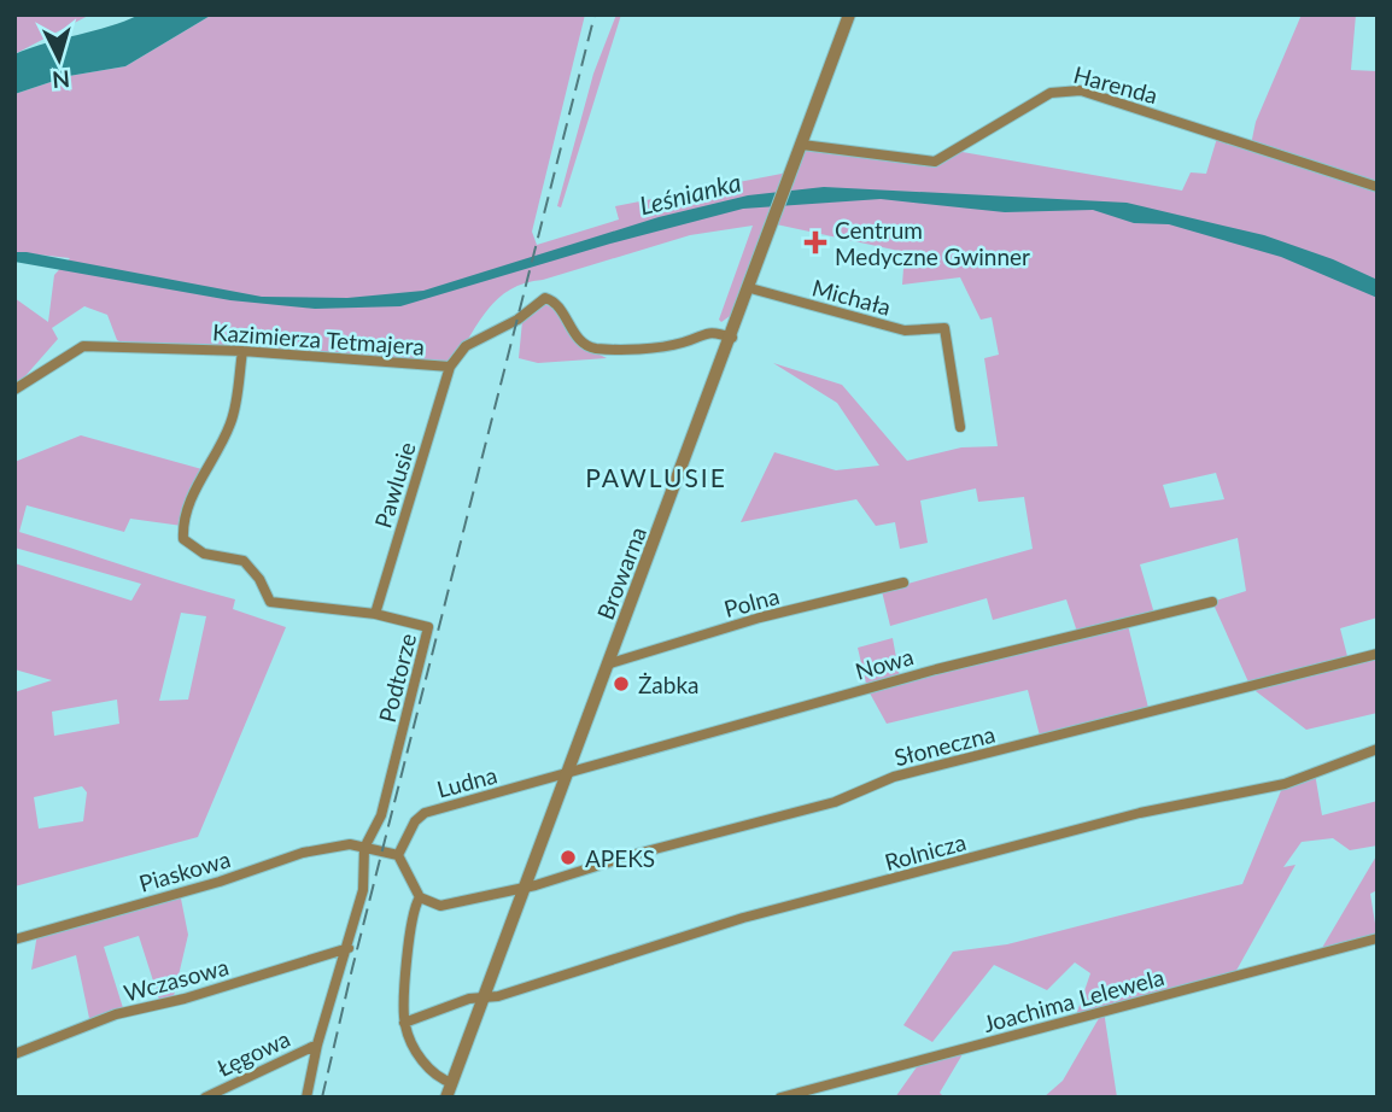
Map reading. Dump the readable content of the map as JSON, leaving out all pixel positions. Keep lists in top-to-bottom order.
{
  "streets": {
    "street": [
      "Harenda",
      "Michała",
      "Kazimierza Tetmajera",
      "Pawlusie",
      "Browarna",
      "Polna",
      "Nowa",
      "Podtorze",
      "Słoneczna",
      "Ludna",
      "Rolnicza",
      "Piaskowa",
      "Wczasowa",
      "Joachima Lelewela",
      "Łęgowa"
    ]
  },
  "crossings": [
    ["Harenda", "Browarna"],
    ["Michała", "Browarna"],
    ["Kazimierza Tetmajera", "Pawlusie"],
    ["Kazimierza Tetmajera", "Browarna"],
    ["Kazimierza Tetmajera", "Podtorze"],
    ["Pawlusie", "Podtorze"],
    ["Browarna", "Polna"],
    ["Browarna", "Nowa"],
    ["Browarna", "Słoneczna"],
    ["Browarna", "Ludna"],
    ["Browarna", "Rolnicza"],
    ["Nowa", "Ludna"],
    ["Podtorze", "Piaskowa"],
    ["Podtorze", "Wczasowa"],
    ["Podtorze", "Łęgowa"]
  ],
  "districts": ["PAWLUSIE"],
  "water": ["Leśnianka"],
  "places": {
    "health": ["Centrum Medyczne Gwinner"],
    "other": ["Żabka", "APEKS"]
  },
  "north": "bottom"
}
